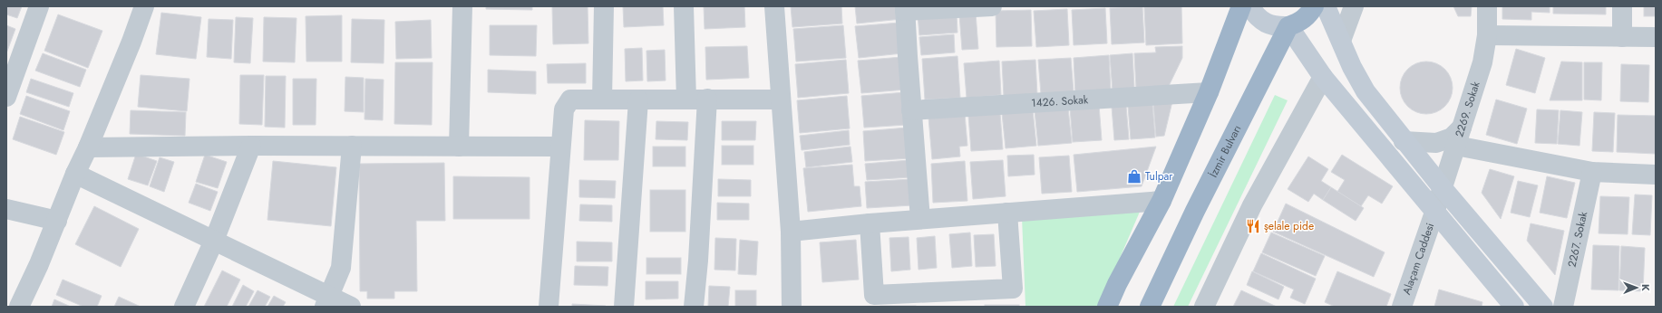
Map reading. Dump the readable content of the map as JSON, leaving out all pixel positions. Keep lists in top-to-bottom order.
{
  "streets": {
    "highway": ["İzmir Bulvarı"],
    "street": [
      "1426. Sokak",
      "2269. Sokak",
      "2267. Sokak",
      "Alaçam Caddesi"
    ]
  },
  "crossings": [
    ["2269. Sokak", "Alaçam Caddesi"]
  ],
  "places": {
    "shop": ["Tulpar"],
    "restaurant": ["şelale pide"]
  },
  "north": "right"
}
